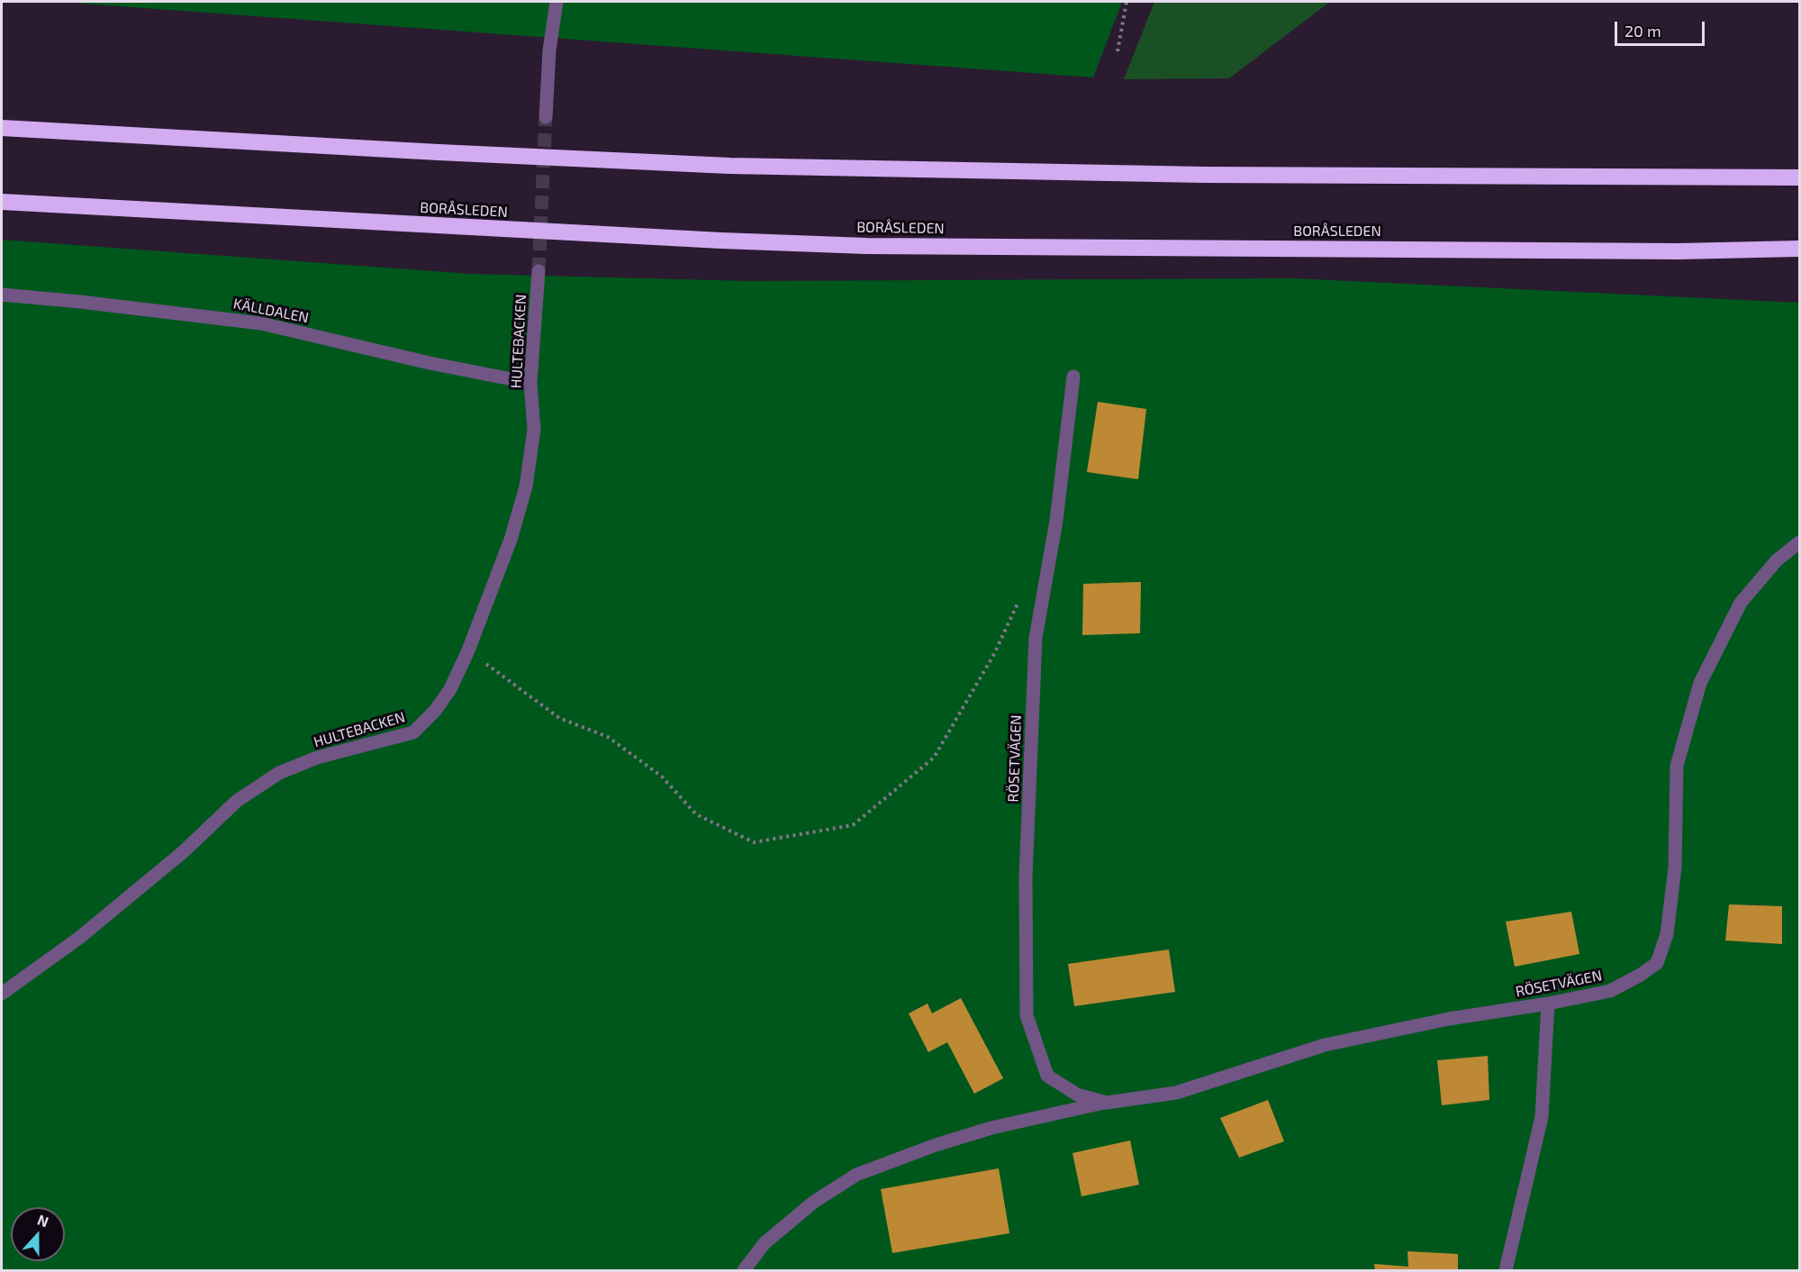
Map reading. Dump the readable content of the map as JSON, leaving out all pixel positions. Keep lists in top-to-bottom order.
{
  "streets": {
    "highway": ["BORÅSLEDEN"],
    "street": ["KÄLLDALEN", "HULTEBACKEN", "RÖSETVÄGEN"]
  },
  "crossings": [
    ["KÄLLDALEN", "HULTEBACKEN"]
  ],
  "scale_bar": "20 m",
  "north": "top"
}
